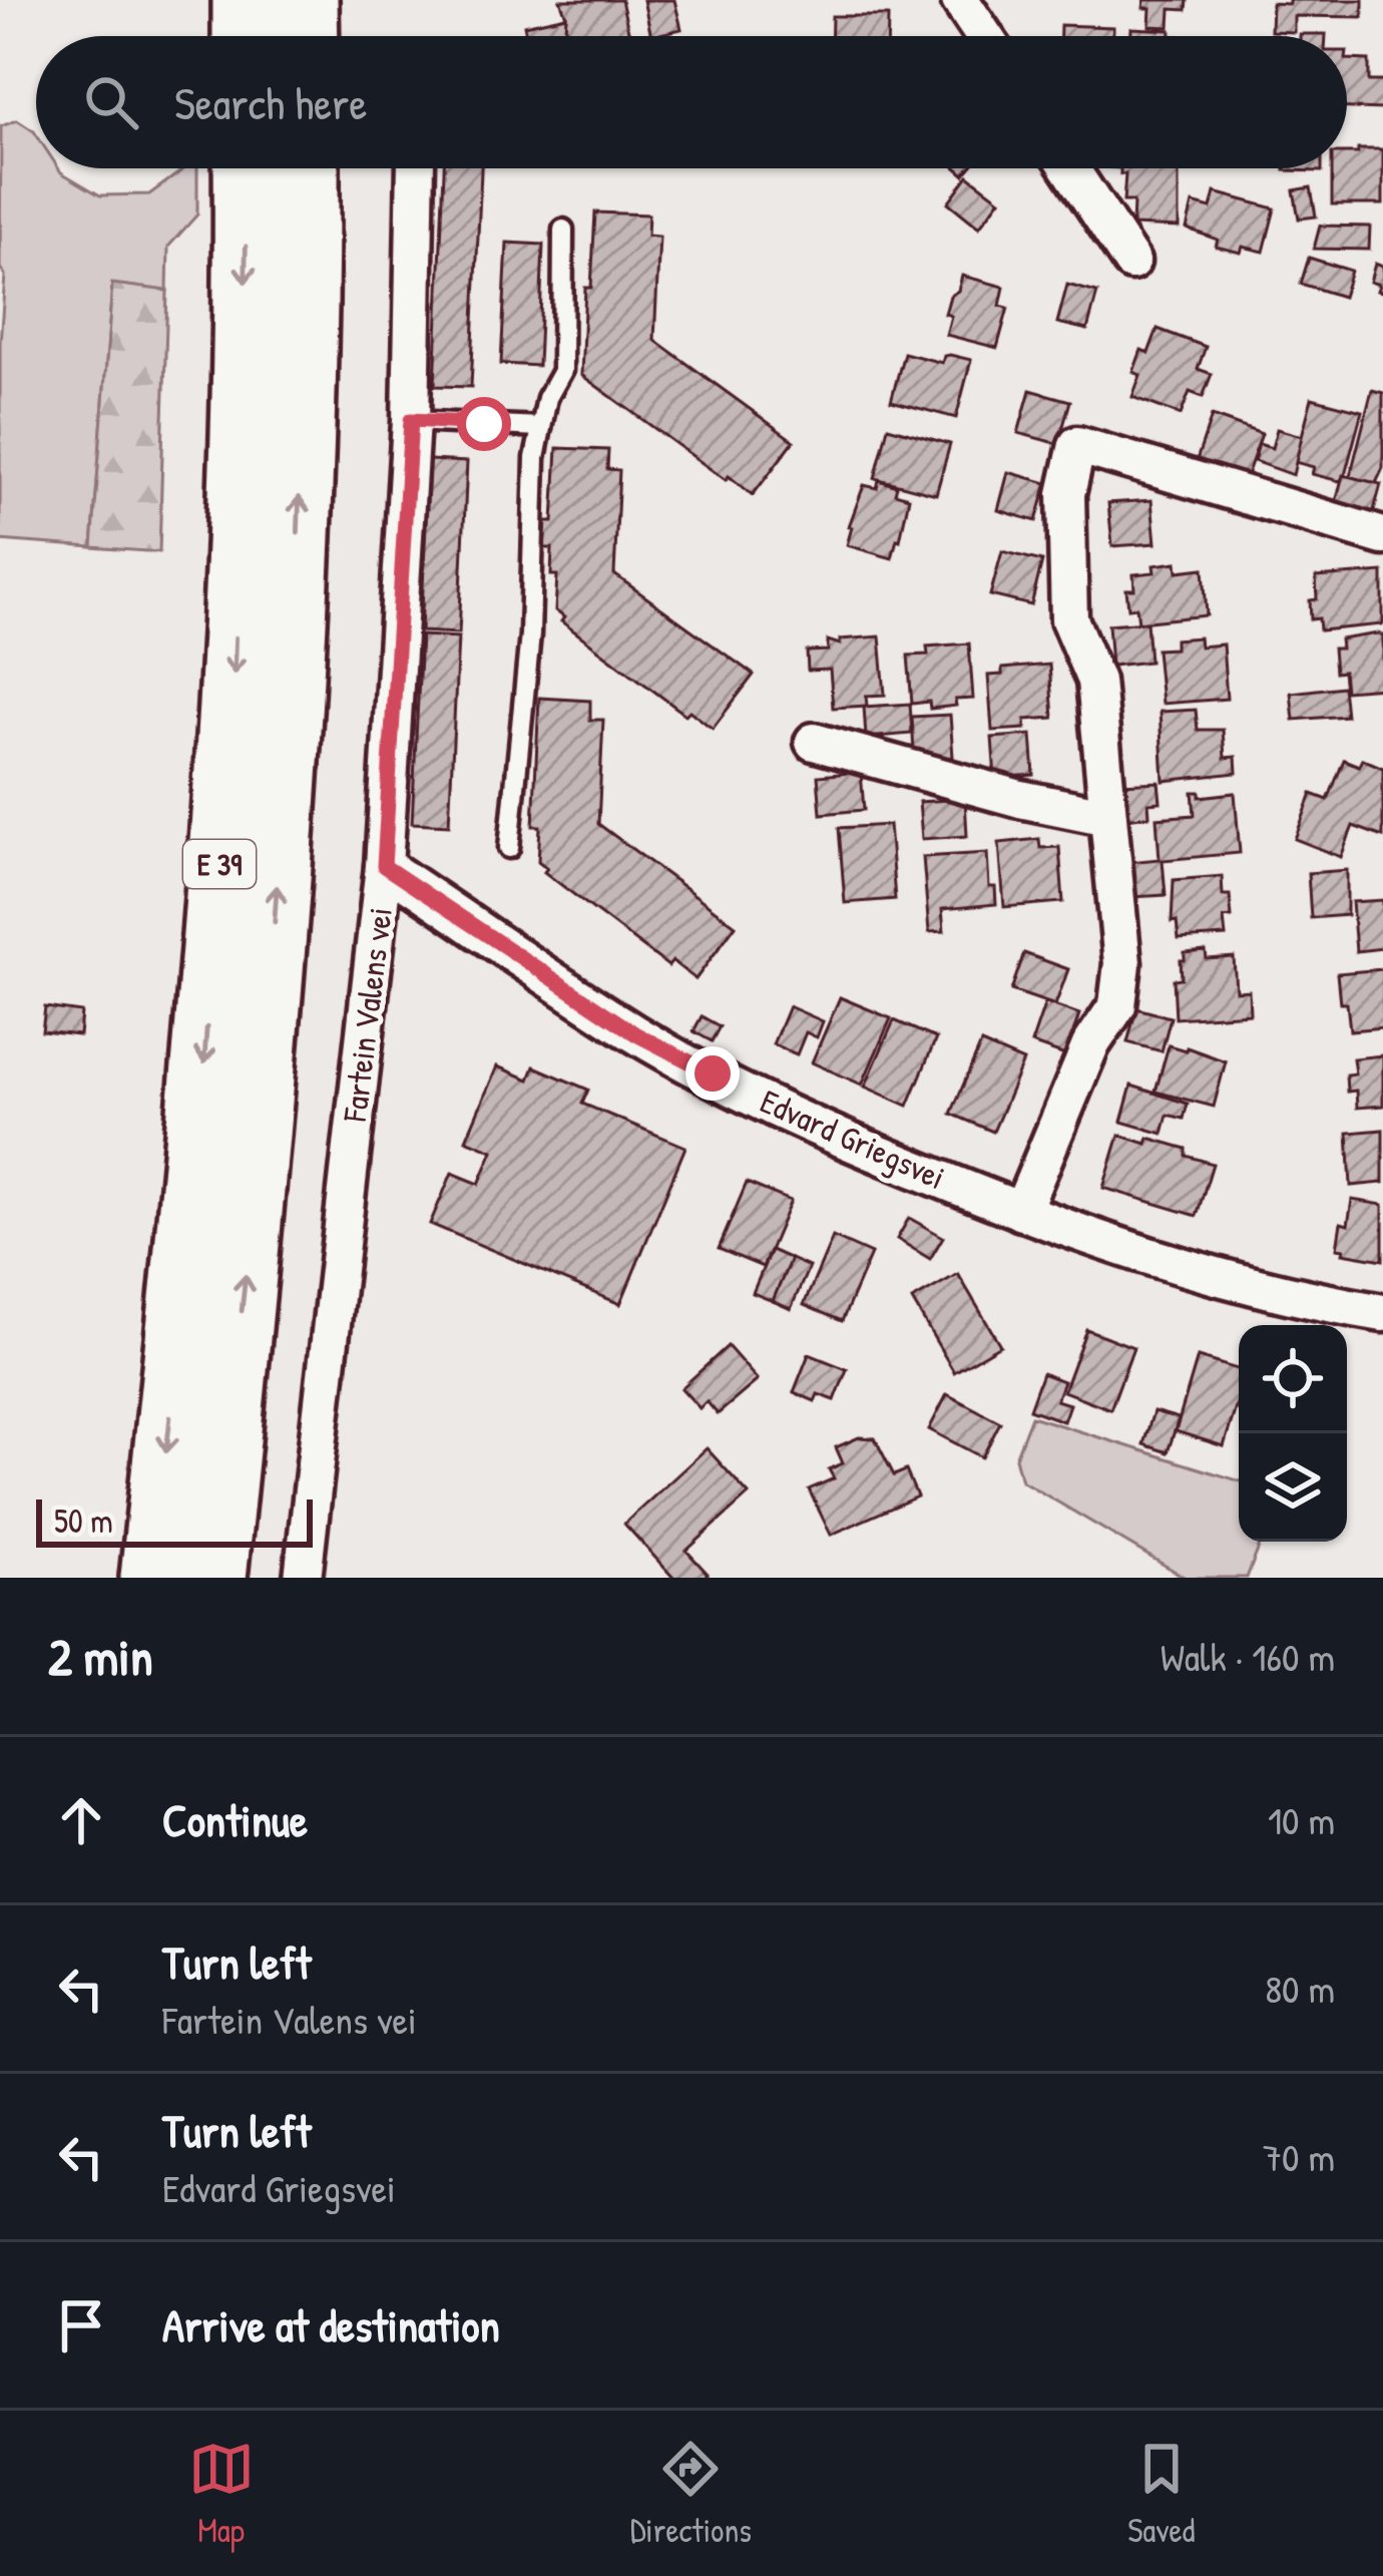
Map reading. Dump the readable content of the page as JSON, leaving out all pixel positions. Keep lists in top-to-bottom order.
{
  "streets": {
    "highway": ["E 39"],
    "street": ["Fartein Valens vei", "Edvard Griegsvei"]
  },
  "crossings": [
    ["Fartein Valens vei", "Edvard Griegsvei"]
  ],
  "scale_bar": "50 m",
  "page": {
    "search": "Search here",
    "scale": "50 m",
    "heading": ["2 min", "Walk · 160 m"],
    "list": [
      ["Continue", "10 m"],
      ["Turn left", "Fartein Valens vei", "80 m"],
      ["Turn left", "Edvard Griegsvei", "70 m"],
      "Arrive at destination"
    ],
    "nav": ["Map", "Directions", "Saved"]
  }
}
